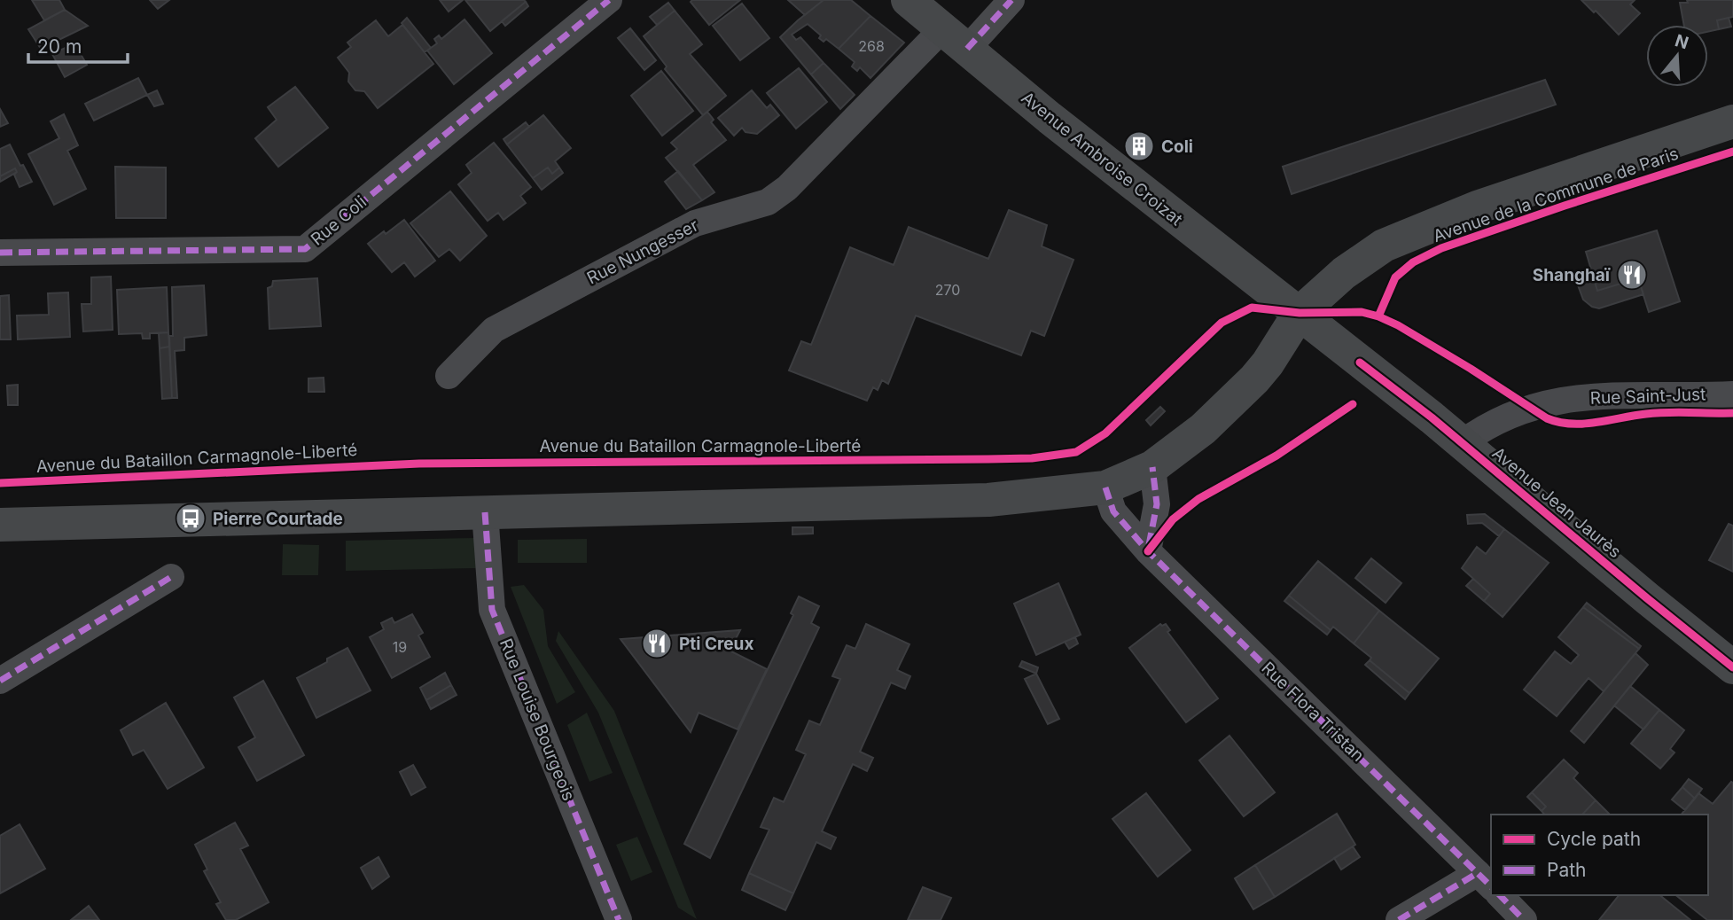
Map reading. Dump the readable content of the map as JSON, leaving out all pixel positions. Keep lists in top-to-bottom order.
{
  "streets": {
    "main road": ["Avenue Ambroise Croizat", "Avenue de la Commune de Paris", "Avenue Jean Jaurès"],
    "street": [
      "Rue Coli",
      "Rue Nungesser",
      "Rue Saint-Just",
      "Rue Flora Tristan",
      "Rue Louise Bourgeois"
    ],
    "cycle path": ["Avenue du Bataillon Carmagnole-Liberté"]
  },
  "crossings": [
    ["Avenue Ambroise Croizat", "Avenue de la Commune de Paris"],
    ["Avenue Ambroise Croizat", "Rue Nungesser"],
    ["Avenue Ambroise Croizat", "Avenue Jean Jaurès"],
    ["Avenue de la Commune de Paris", "Avenue Jean Jaurès"],
    ["Rue Saint-Just", "Avenue Jean Jaurès"]
  ],
  "places": {
    "building": ["Coli"],
    "restaurant": ["Shanghaï", "Pti Creux"],
    "bus stop": ["Pierre Courtade"]
  },
  "house_numbers": ["268", "270", "19"],
  "legend": ["Cycle path", "Path"],
  "scale_bar": "20 m",
  "north": "top"
}
